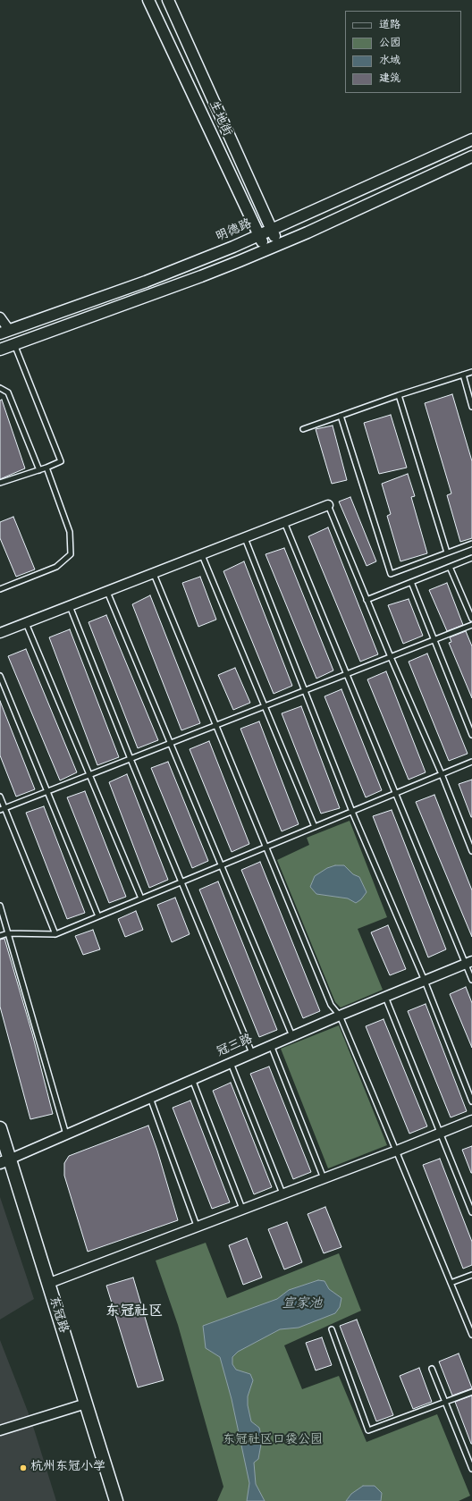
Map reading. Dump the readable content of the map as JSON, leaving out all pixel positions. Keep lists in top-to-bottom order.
{
  "streets": {
    "main road": ["东冠路"],
    "street": ["生地街", "明德路", "冠三路"]
  },
  "crossings": [
    ["生地街", "明德路"],
    ["冠三路", "东冠路"]
  ],
  "districts": ["东冠社区"],
  "water": ["宣家池"],
  "parks": ["东冠社区口袋公园"],
  "places": ["杭州东冠小学"],
  "legend": [
    "道路",
    "公园",
    "水域",
    "建筑"
  ]
}
